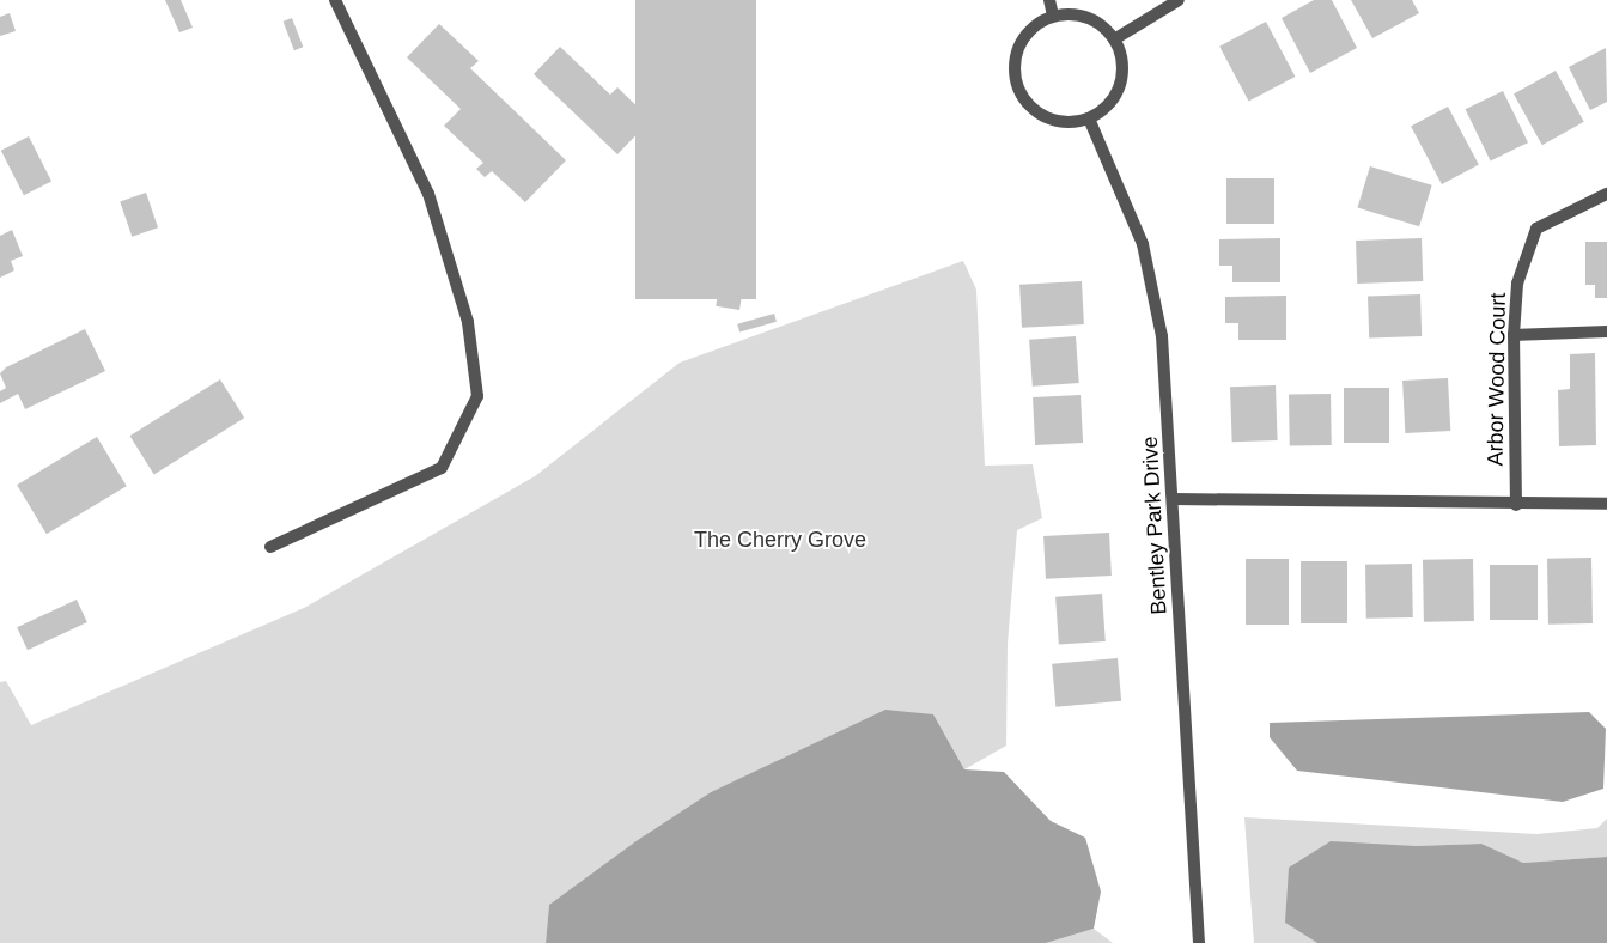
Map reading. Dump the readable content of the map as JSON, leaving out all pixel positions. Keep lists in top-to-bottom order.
{
  "streets": {
    "street": ["Arbor Wood Court", "Bentley Park Drive"]
  },
  "parks": ["The Cherry Grove"]
}
